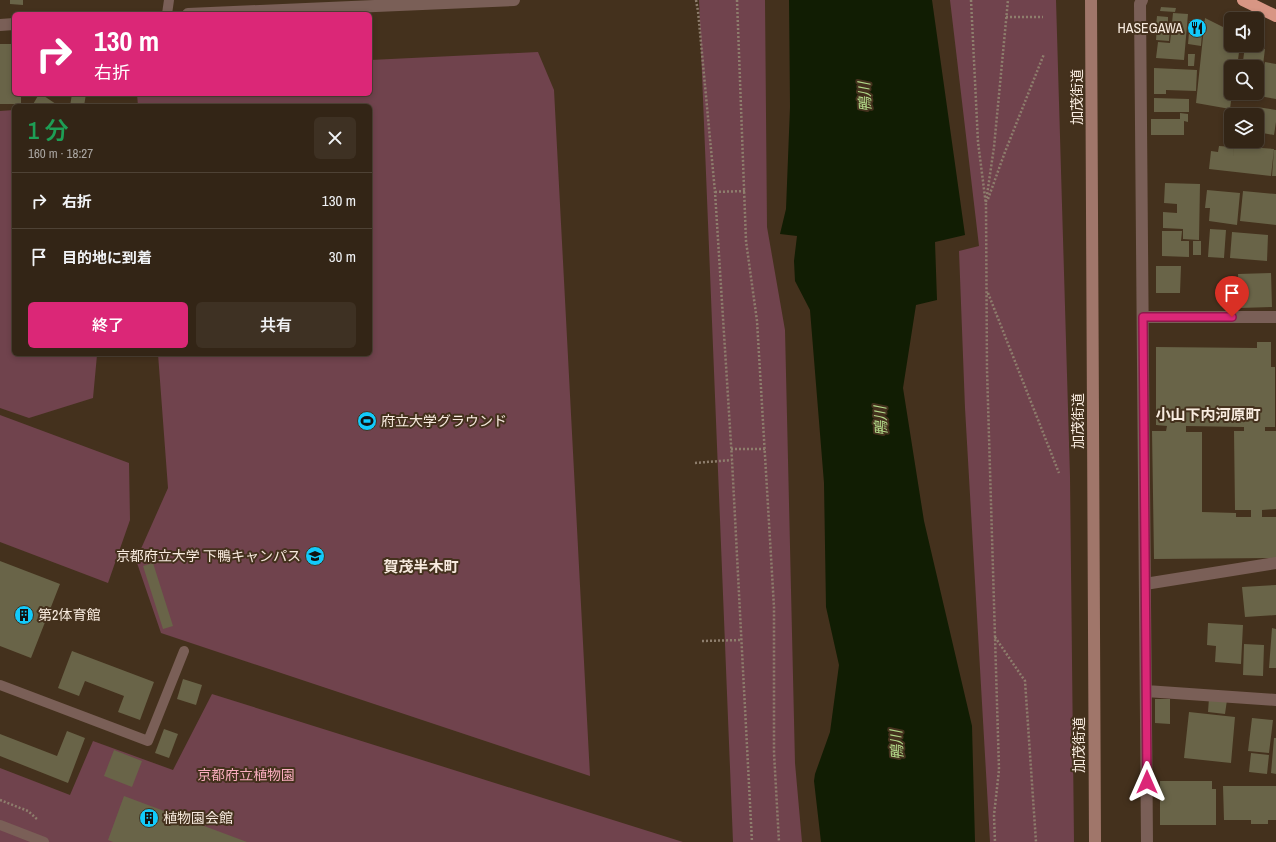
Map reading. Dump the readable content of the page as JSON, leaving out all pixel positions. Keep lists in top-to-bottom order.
{
  "streets": {
    "street": ["加茂街道"]
  },
  "districts": ["小山下内河原町", "賀茂半木町"],
  "water": ["鴨川"],
  "parks": ["京都府立植物園"],
  "places": {
    "restaurant": ["HASEGAWA"],
    "sports": ["府立大学グラウンド"],
    "school or university": ["京都府立大学 下鴨キャンパス"],
    "building": ["第2体育館", "植物園会館"]
  },
  "page": {
    "turn": ["130 m", "右折"],
    "heading": ["1 分", "160 m · 18:27"],
    "list": [
      {
        "name": "右折",
        "value": "130 m"
      },
      {
        "name": "目的地に到着",
        "value": "30 m"
      }
    ],
    "buttons": ["終了", "共有"]
  }
}
